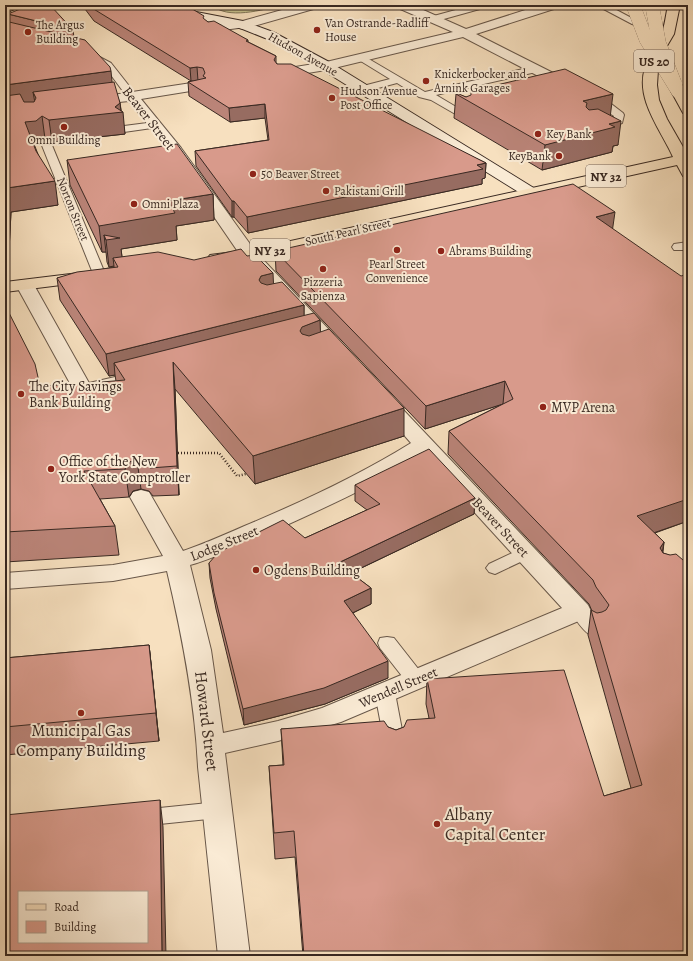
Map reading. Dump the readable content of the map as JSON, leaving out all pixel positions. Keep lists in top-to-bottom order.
{
  "streets": {
    "main road": ["US 20", "NY 32", "South Pearl Street"],
    "street": [
      "Hudson Avenue",
      "Beaver Street",
      "Lodge Street",
      "Wendell Street",
      "Howard Street"
    ],
    "lane": ["Norton Street"]
  },
  "crossings": [
    ["Hudson Avenue", "South Pearl Street"],
    ["US 20", "South Pearl Street"],
    ["Beaver Street", "South Pearl Street"],
    ["Beaver Street", "Lodge Street"],
    ["Beaver Street", "Wendell Street"],
    ["Lodge Street", "Howard Street"],
    ["Wendell Street", "Howard Street"]
  ],
  "places": [
    "Van Ostrande-Radliff House",
    "The Argus Building",
    "Knickerbocker and Arnink Garages",
    "Hudson Avenue Post Office",
    "Omni Building",
    "Key Bank",
    "KeyBank",
    "50 Beaver Street",
    "Pakistani Grill",
    "Omni Plaza",
    "Pearl Street Convenience",
    "Abrams Building",
    "Pizzeria Sapienza",
    "The City Savings Bank Building",
    "MVP Arena",
    "Office of the New York State Comptroller",
    "Ogdens Building",
    "Municipal Gas Company Building",
    "Albany Capital Center"
  ],
  "legend": ["Road", "Building"]
}
